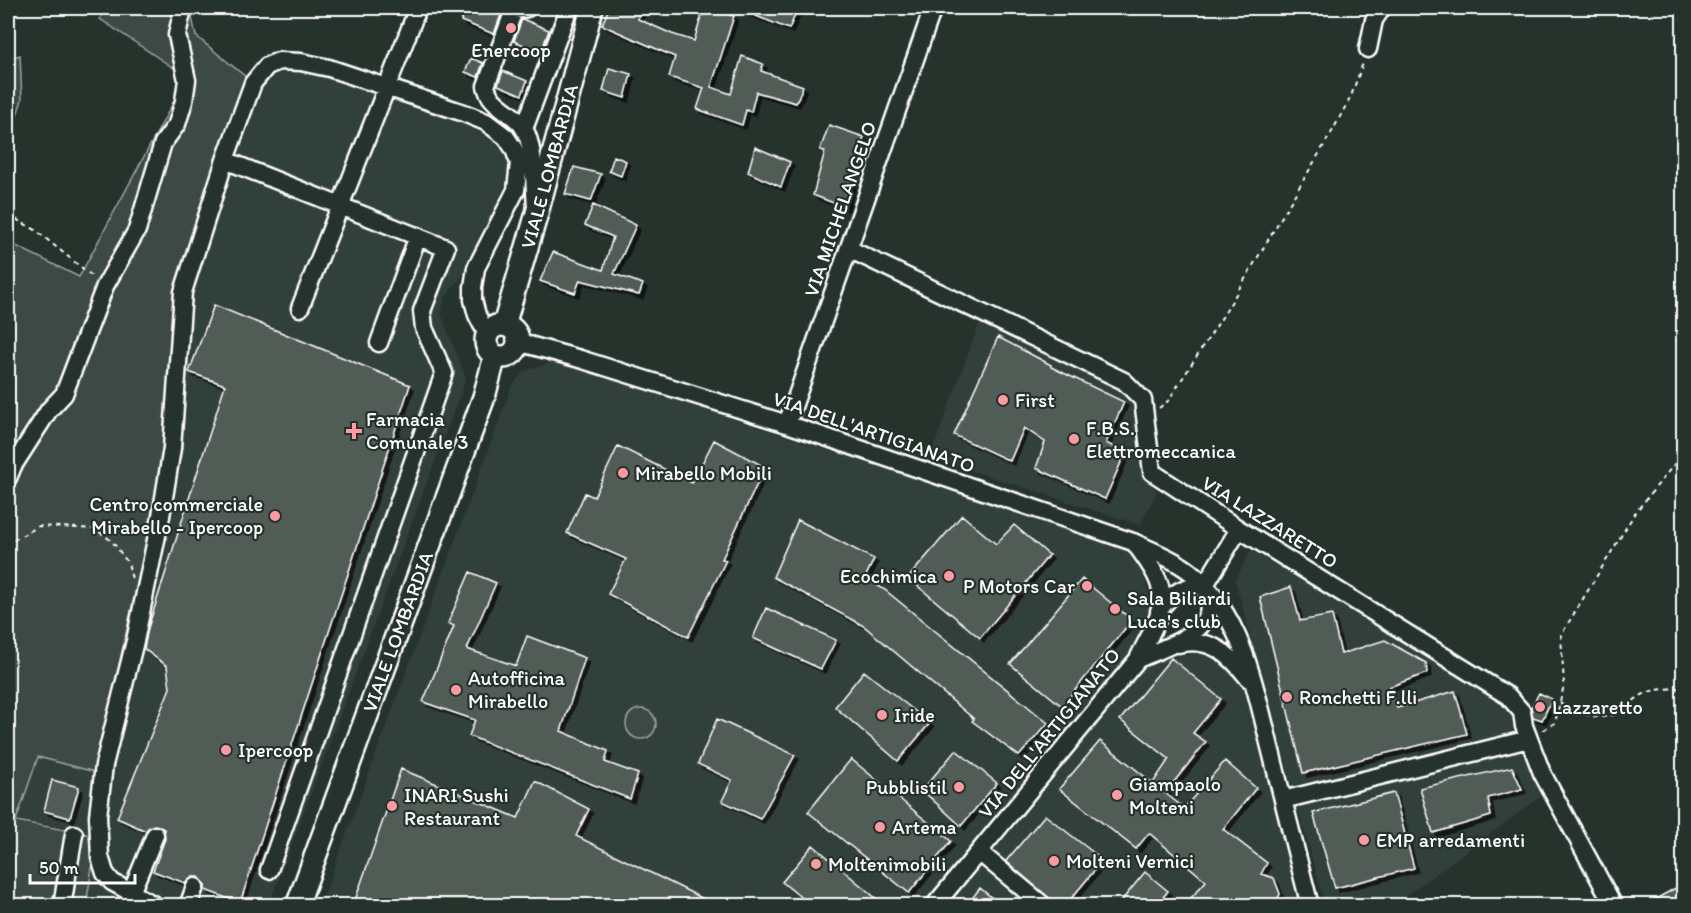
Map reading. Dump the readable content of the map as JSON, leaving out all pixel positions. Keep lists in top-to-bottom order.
{
  "streets": {
    "main road": ["VIALE LOMBARDIA"],
    "street": ["VIA MICHELANGELO", "VIA DELL'ARTIGIANATO", "VIA LAZZARETTO"]
  },
  "crossings": [
    ["VIALE LOMBARDIA", "VIA DELL'ARTIGIANATO"],
    ["VIA MICHELANGELO", "VIA DELL'ARTIGIANATO"],
    ["VIA MICHELANGELO", "VIA LAZZARETTO"]
  ],
  "places": {
    "other": [
      "Enercoop",
      "First",
      "F.B.S. Elettromeccanica",
      "Mirabello Mobili",
      "Centro commerciale Mirabello - Ipercoop",
      "Ecochimica",
      "P Motors Car",
      "Sala Biliardi Luca's club",
      "Autofficina Mirabello",
      "Ronchetti F.lli",
      "Lazzaretto",
      "Iride",
      "Ipercoop",
      "Pubblistil",
      "Giampaolo Molteni",
      "INARI Sushi Restaurant",
      "Artema",
      "EMP arredamenti",
      "Molteni Vernici",
      "Moltenimobili"
    ],
    "health": ["Farmacia Comunale 3"]
  },
  "scale_bar": "50 m"
}
